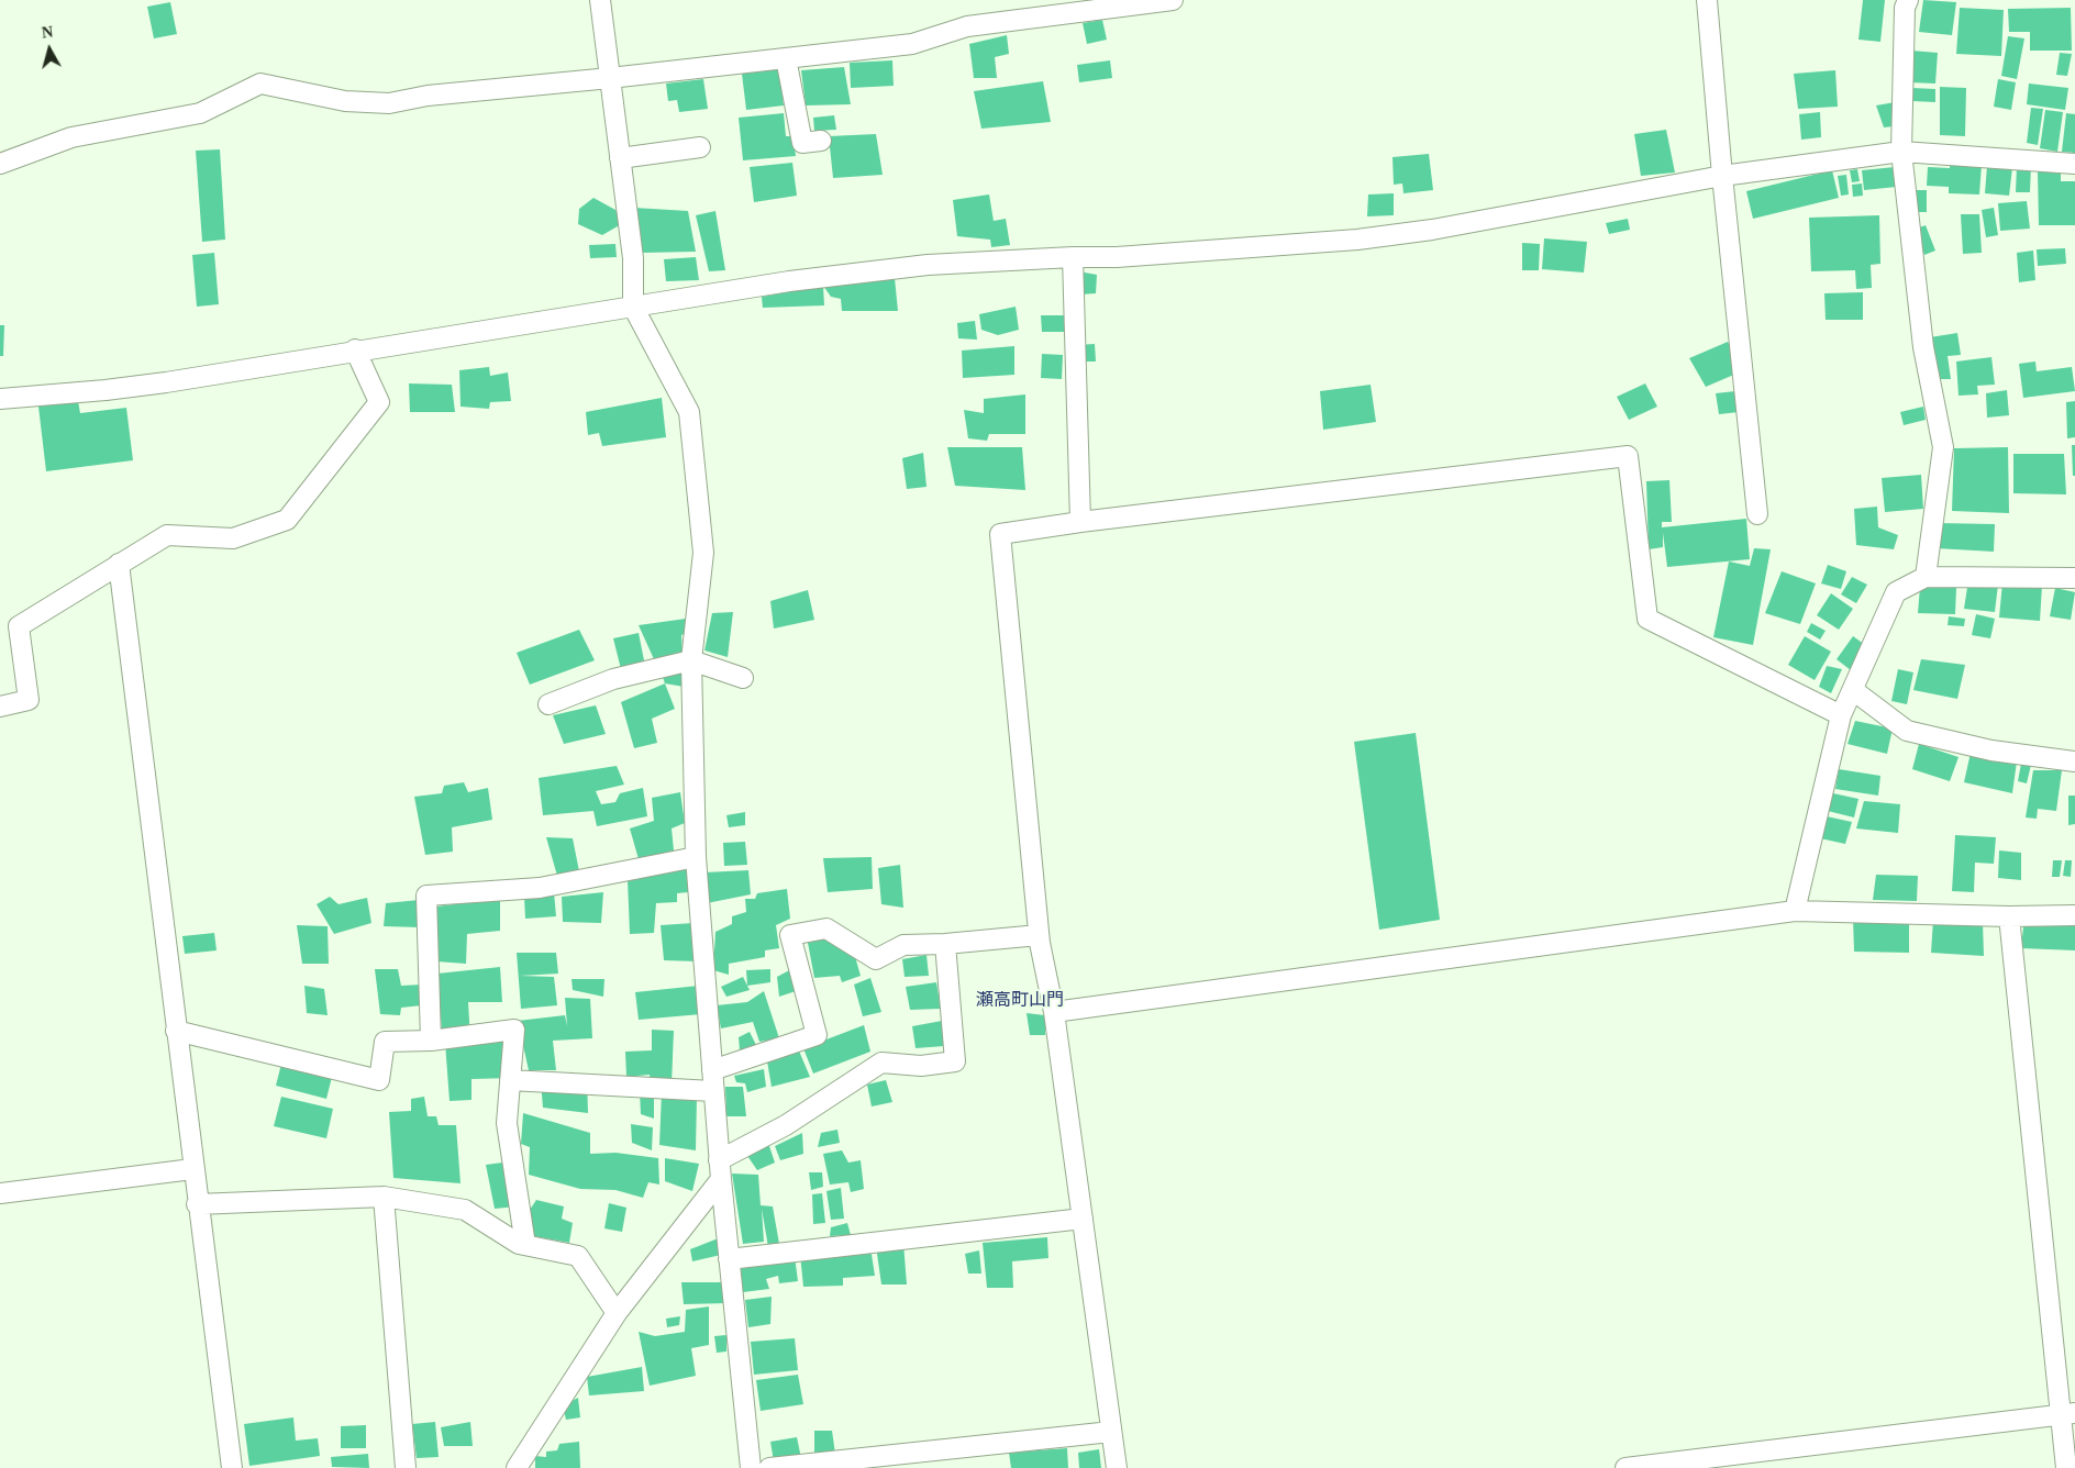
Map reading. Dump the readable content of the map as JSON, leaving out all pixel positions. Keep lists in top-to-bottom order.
{
  "districts": ["瀬高町山門"],
  "north": "top"
}
